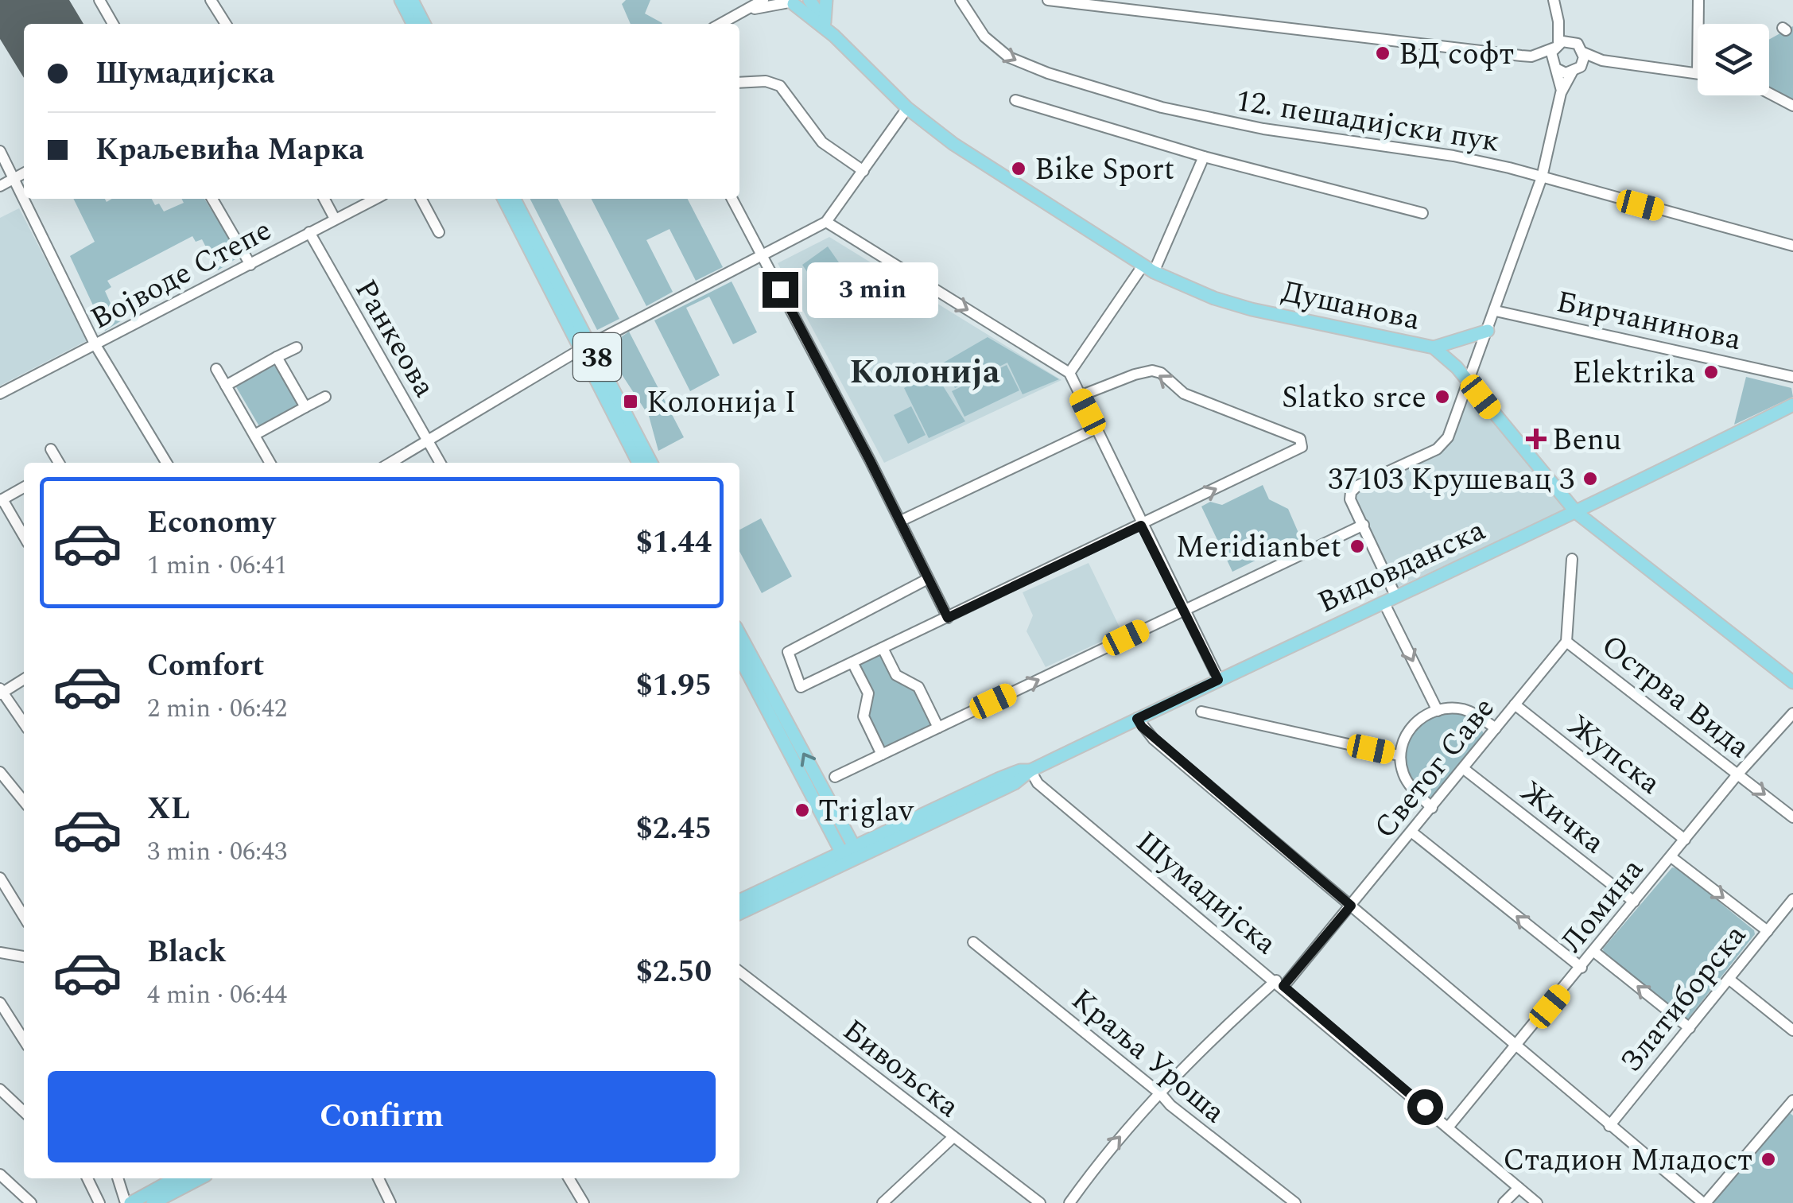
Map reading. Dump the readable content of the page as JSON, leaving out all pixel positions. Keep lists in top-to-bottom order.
{
  "streets": {
    "main road": ["Душанова", "38", "Видовданска"],
    "street": [
      "12. пешадијски пук",
      "Војводе Степе",
      "Бирчанинова",
      "Ранкеова",
      "Острва Вида",
      "Жупска",
      "Светог Саве",
      "Жичка",
      "Шумадијска",
      "Ломина",
      "Златиборска",
      "Краља Уроша",
      "Бивољска"
    ]
  },
  "crossings": [
    ["Војводе Степе", "Ранкеова"],
    ["Душанова", "Видовданска"],
    ["Видовданска", "Шумадијска"],
    ["Острва Вида", "Светог Саве"],
    ["Острва Вида", "Ломина"],
    ["Жупска", "Светог Саве"],
    ["Жупска", "Ломина"],
    ["Светог Саве", "Жичка"],
    ["Светог Саве", "Шумадијска"],
    ["Светог Саве", "Краља Уроша"],
    ["Жичка", "Ломина"],
    ["Шумадијска", "Ломина"]
  ],
  "districts": ["Колонија"],
  "places": {
    "other": [
      "ВД софт",
      "Bike Sport",
      "Elektrika",
      "Slatko srce",
      "37103 Крушевац 3",
      "Meridianbet",
      "Triglav",
      "Стадион Младост"
    ],
    "transit": ["Колонија I"],
    "health": ["Benu"]
  },
  "page": {
    "banner": ["Шумадијска", "Краљевића Марка"],
    "bubble": "3 min",
    "list": [
      {
        "name": "Economy",
        "note": "1 min · 06:41",
        "value": "$1.44"
      },
      {
        "name": "Comfort",
        "note": "2 min · 06:42",
        "value": "$1.95"
      },
      {
        "name": "XL",
        "note": "3 min · 06:43",
        "value": "$2.45"
      },
      {
        "name": "Black",
        "note": "4 min · 06:44",
        "value": "$2.50"
      }
    ],
    "buttons": "Confirm"
  }
}
